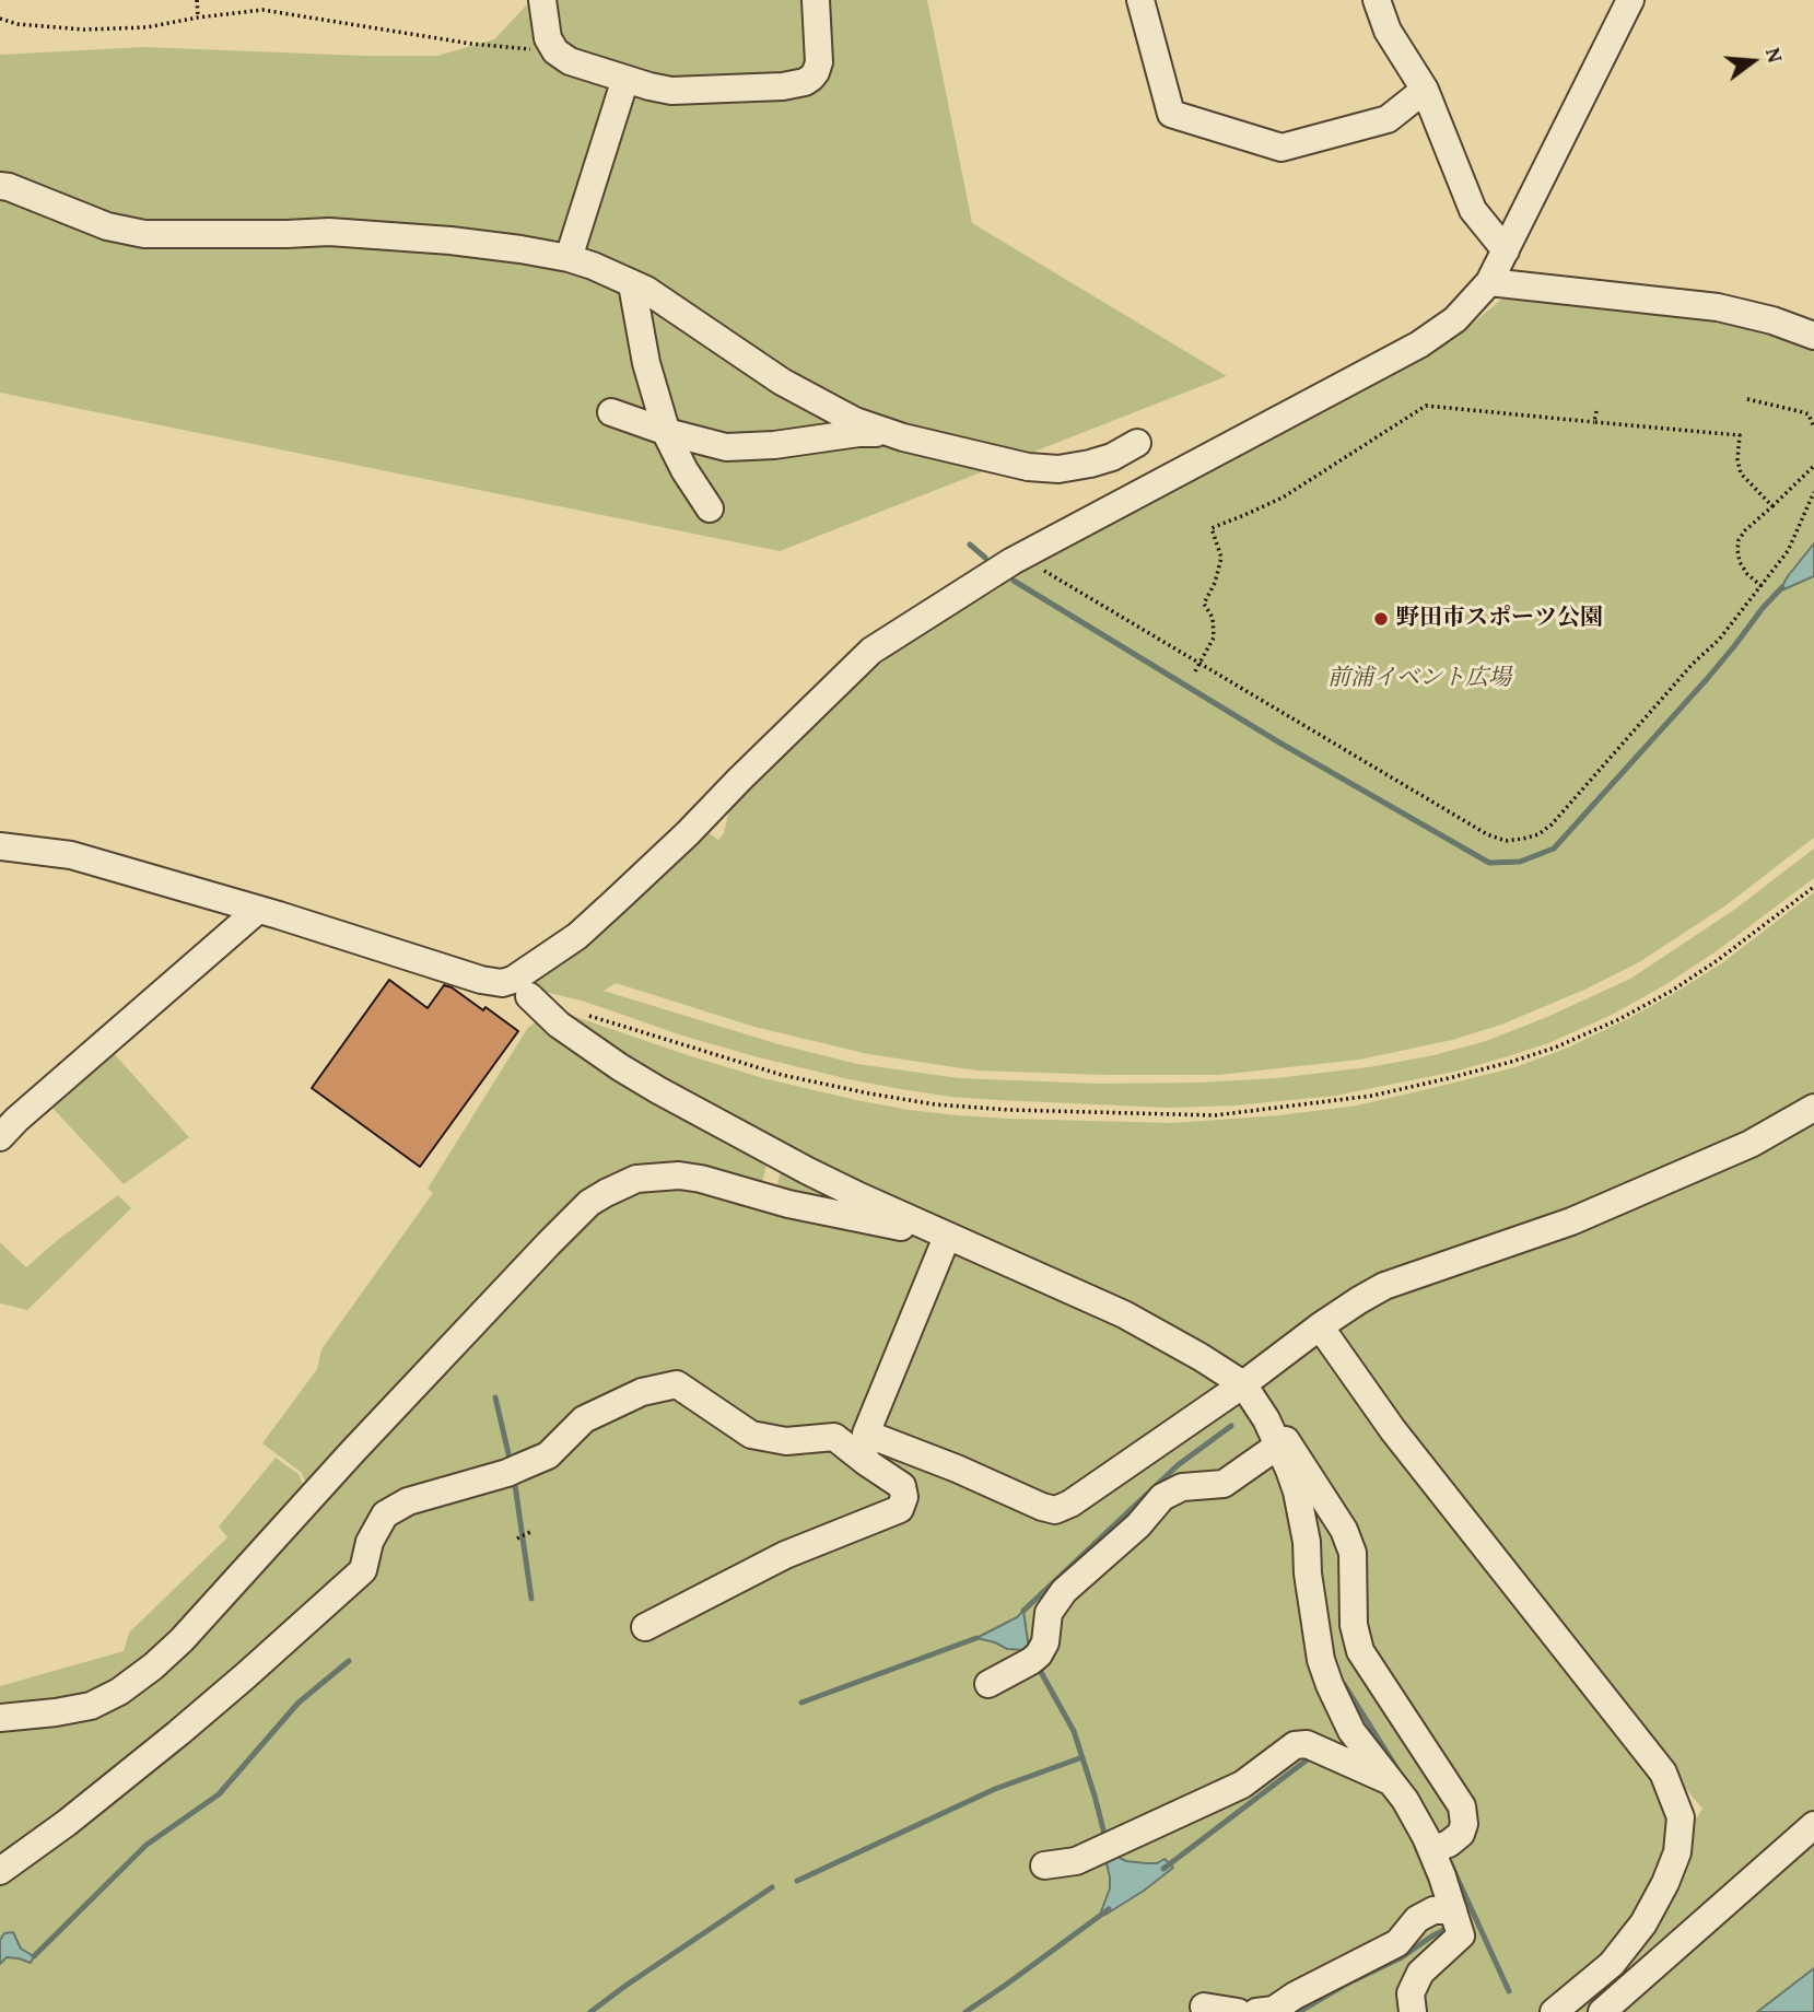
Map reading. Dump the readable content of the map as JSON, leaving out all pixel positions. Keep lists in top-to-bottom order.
{
  "parks": ["前浦イベント広場"],
  "places": ["野田市スポーツ公園"],
  "north": "right"
}
